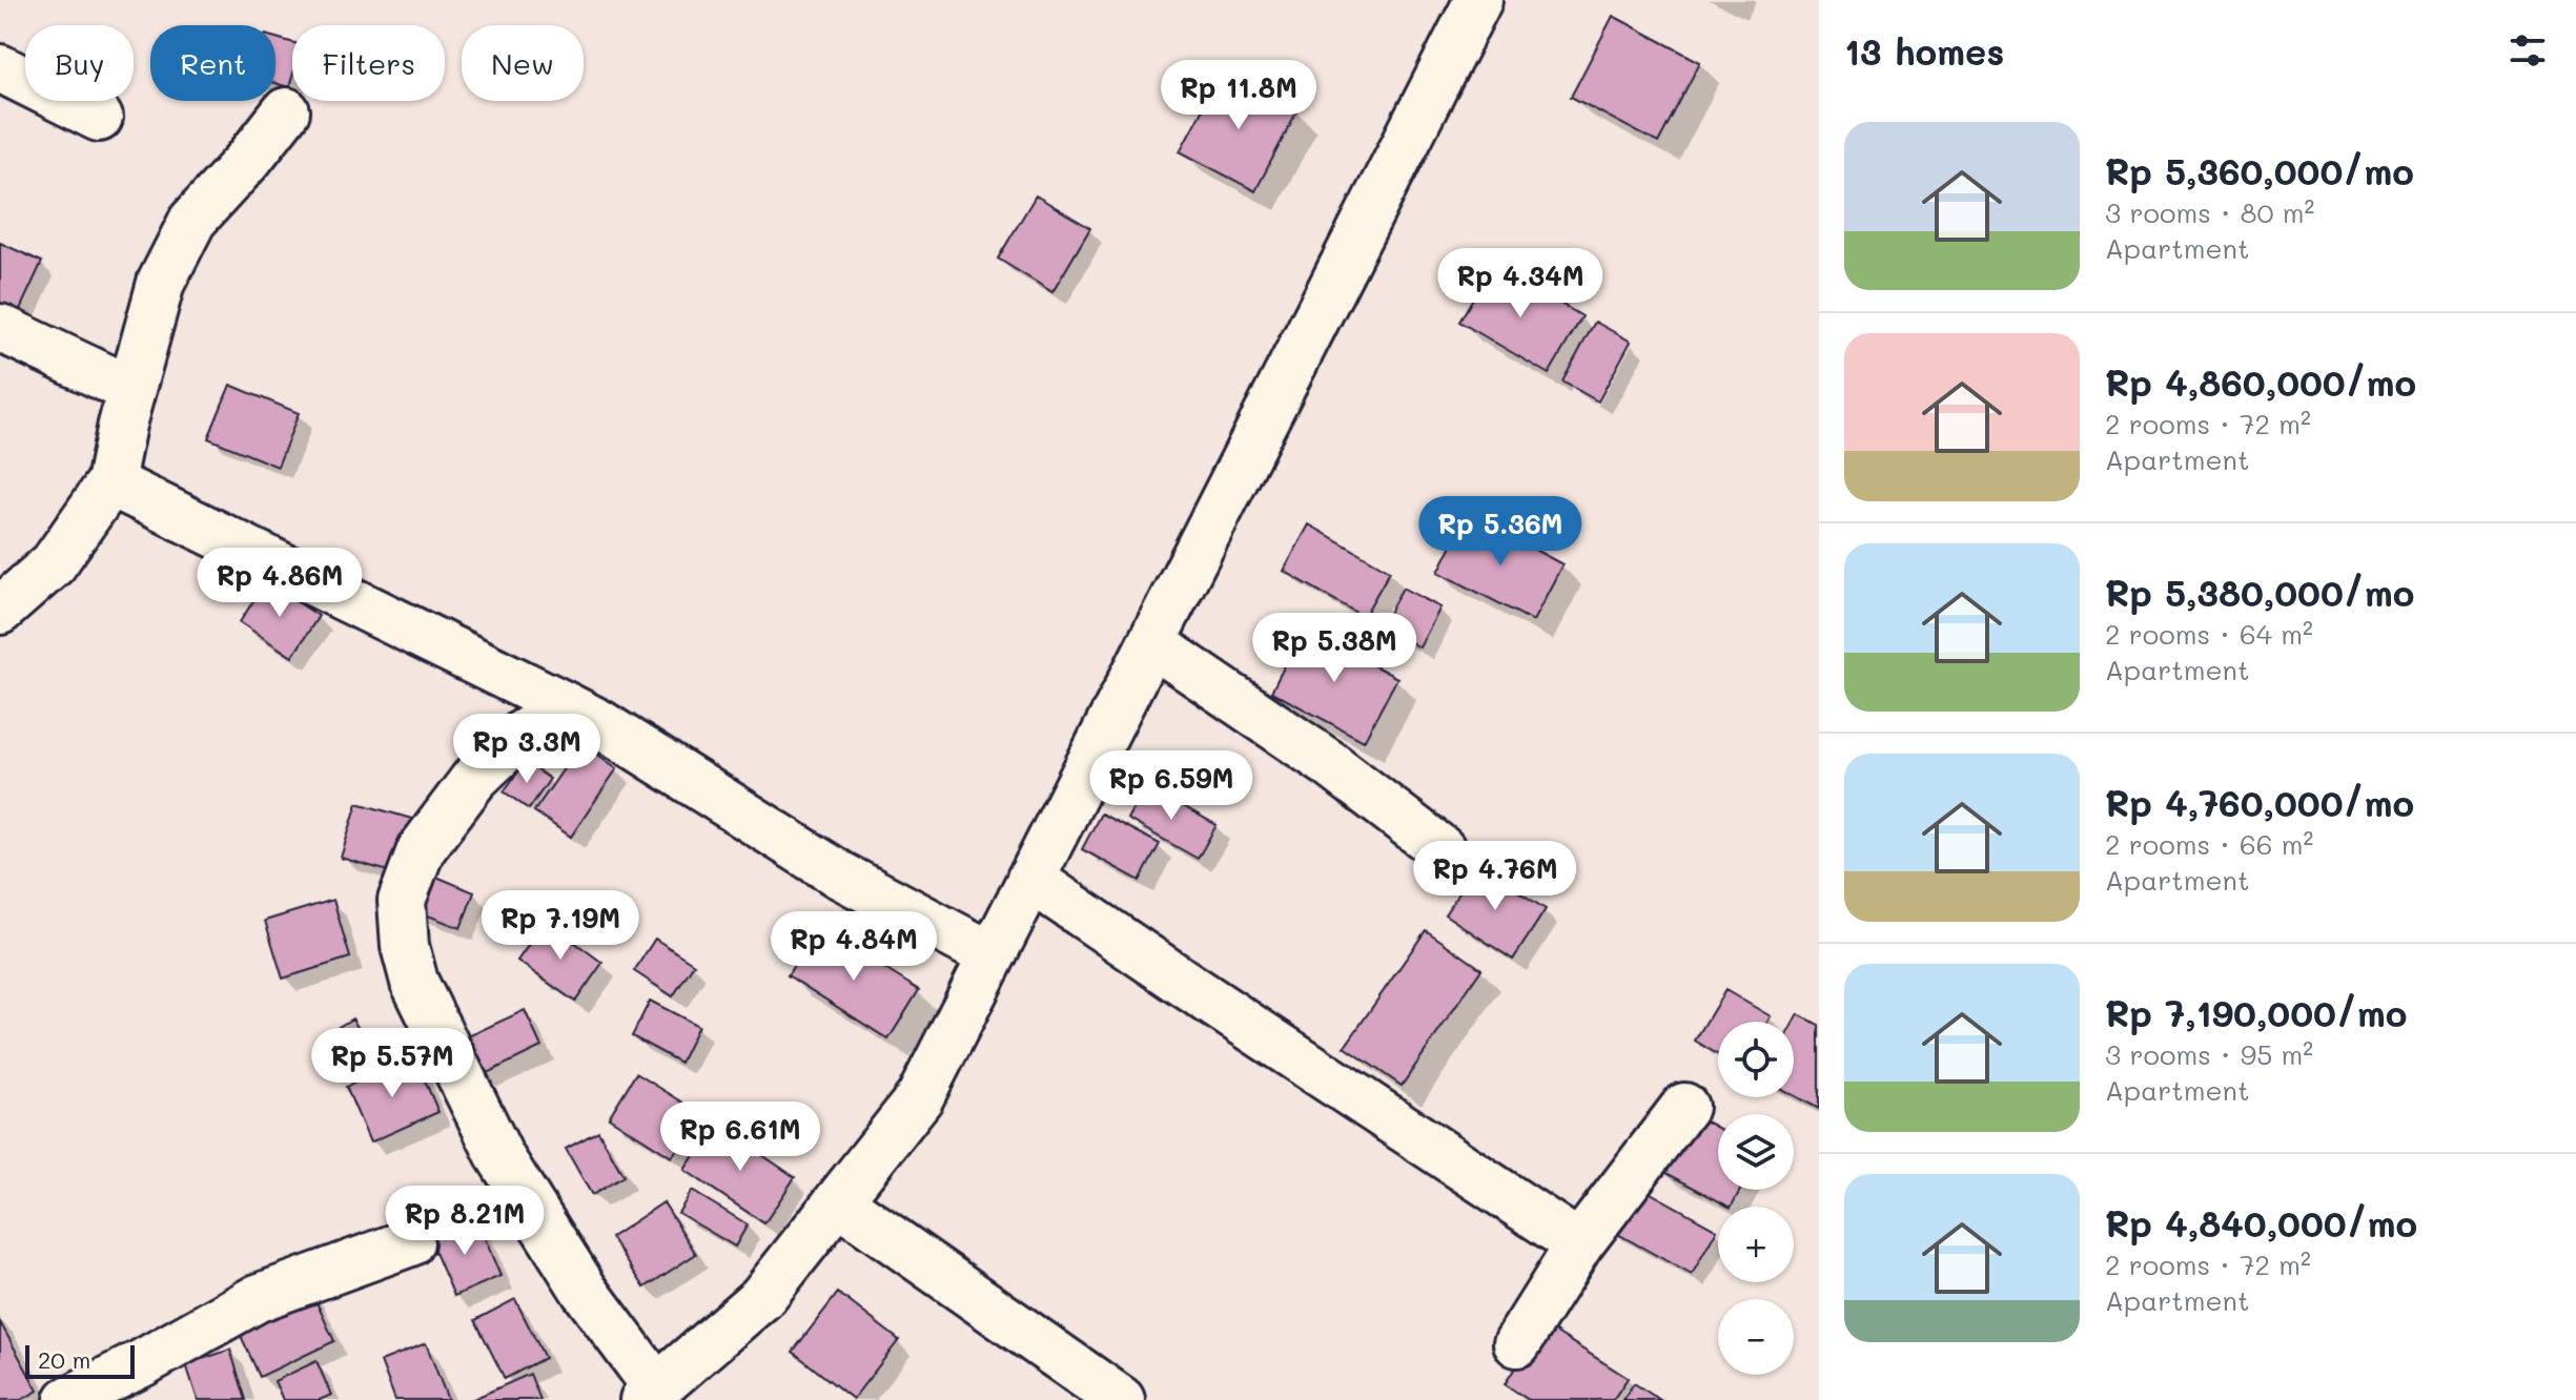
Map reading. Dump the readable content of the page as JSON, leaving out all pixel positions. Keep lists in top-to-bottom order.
{
  "scale_bar": "20 m",
  "page": {
    "heading": "13 homes",
    "chip": [
      "Buy",
      "Rent",
      "Filters",
      "New"
    ],
    "price": [
      "Rp 11.8M",
      "Rp 4.34M",
      "Rp 5.36M",
      "Rp 4.86M",
      "Rp 5.38M",
      "Rp 3.3M",
      "Rp 6.59M",
      "Rp 4.76M",
      "Rp 7.19M",
      "Rp 4.84M",
      "Rp 5.57M",
      "Rp 6.61M",
      "Rp 8.21M"
    ],
    "list": [
      {
        "name": "Rp 5,360,000/mo",
        "note": "3 rooms · 80 m² · Apartment"
      },
      {
        "name": "Rp 4,860,000/mo",
        "note": "2 rooms · 72 m² · Apartment"
      },
      {
        "name": "Rp 5,380,000/mo",
        "note": "2 rooms · 64 m² · Apartment"
      },
      {
        "name": "Rp 4,760,000/mo",
        "note": "2 rooms · 66 m² · Apartment"
      },
      {
        "name": "Rp 7,190,000/mo",
        "note": "3 rooms · 95 m² · Apartment"
      },
      {
        "name": "Rp 4,840,000/mo",
        "note": "2 rooms · 72 m² · Apartment"
      }
    ],
    "map_buttons": ["+", "−"],
    "scale": "20 m"
  }
}
